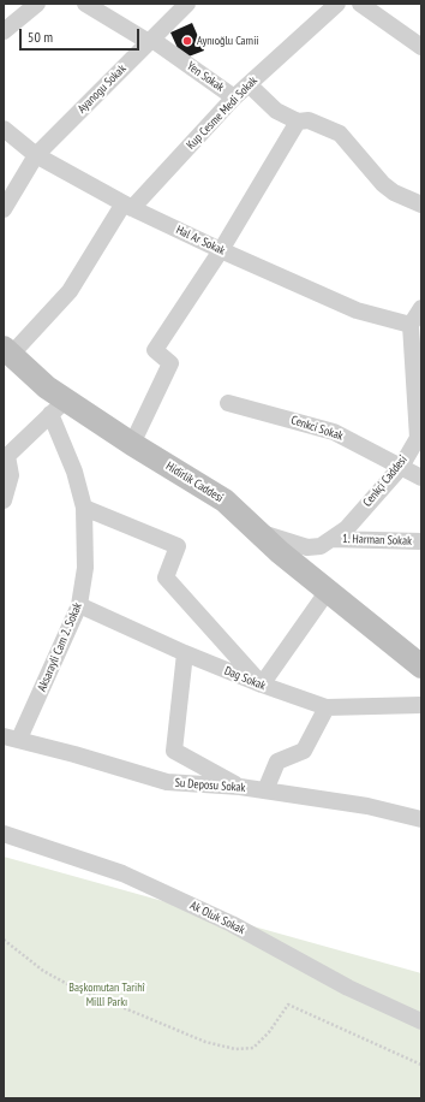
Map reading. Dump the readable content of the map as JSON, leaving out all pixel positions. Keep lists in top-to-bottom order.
{
  "streets": {
    "street": [
      "Yen Sokak",
      "Ayanogu Sokak",
      "Kup Cesme Medi Sokak",
      "Hal Ar Sokak",
      "Cenkci Sokak",
      "Cenkçi Caddesi",
      "Hidirlik Caddesi",
      "1. Harman Sokak",
      "Aksarayli Cam 2. Sokak",
      "Dag Sokak",
      "Su Deposu Sokak",
      "Ak Oluk Sokak"
    ]
  },
  "crossings": [
    ["Yen Sokak", "Ayanogu Sokak"],
    ["Yen Sokak", "Kup Cesme Medi Sokak"],
    ["Ayanogu Sokak", "Hal Ar Sokak"],
    ["Kup Cesme Medi Sokak", "Hal Ar Sokak"],
    ["Kup Cesme Medi Sokak", "Hidirlik Caddesi"],
    ["Hal Ar Sokak", "Cenkçi Caddesi"],
    ["Cenkci Sokak", "Cenkçi Caddesi"],
    ["Cenkçi Caddesi", "Hidirlik Caddesi"],
    ["Cenkçi Caddesi", "1. Harman Sokak"],
    ["Hidirlik Caddesi", "Aksarayli Cam 2. Sokak"],
    ["Aksarayli Cam 2. Sokak", "Dag Sokak"],
    ["Aksarayli Cam 2. Sokak", "Su Deposu Sokak"]
  ],
  "parks": ["Başkomutan Tarihî Millî Parkı"],
  "places": ["Aynıoğlu Camii"],
  "scale_bar": "50 m"
}
